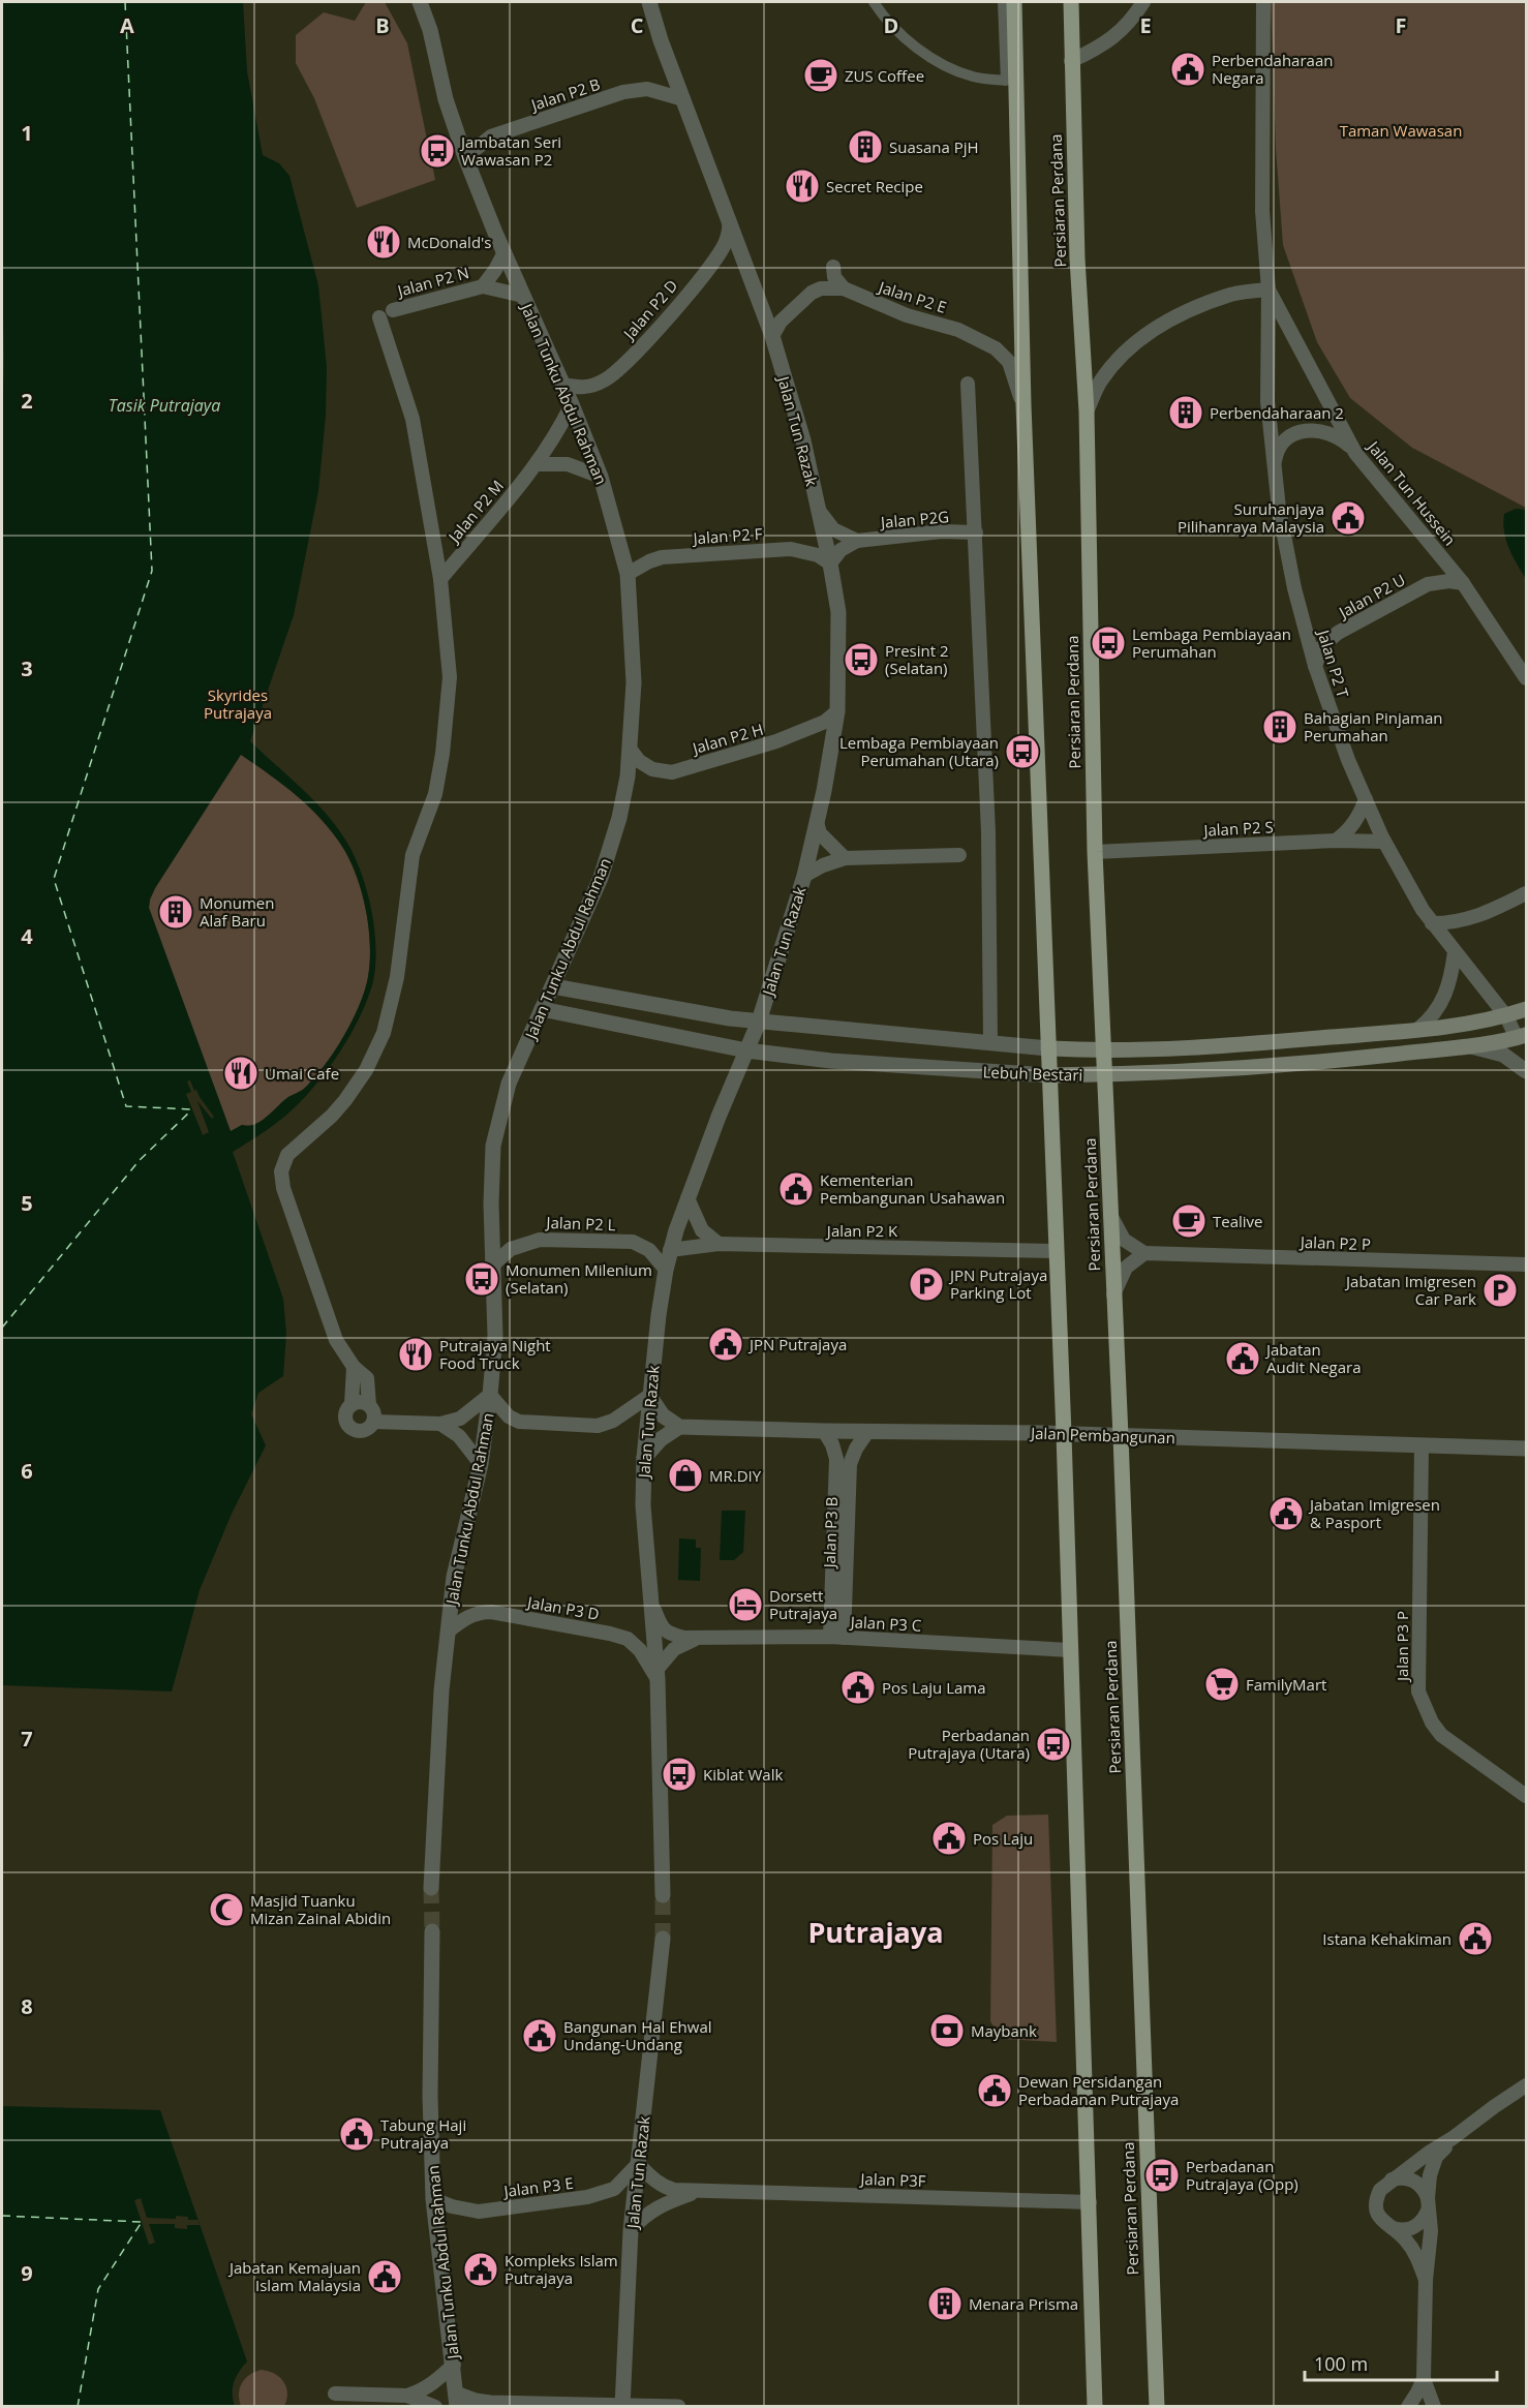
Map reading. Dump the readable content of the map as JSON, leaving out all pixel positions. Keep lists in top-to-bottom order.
{
  "streets": {
    "main road": ["Persiaran Perdana", "Lebuh Bestari"],
    "street": [
      "Jalan P2 B",
      "Jalan P2 N",
      "Jalan P2 E",
      "Jalan P2 D",
      "Jalan Tunku Abdul Rahman",
      "Jalan Tun Razak",
      "Jalan Tun Hussein",
      "Jalan P2 M",
      "Jalan P2G",
      "Jalan P2 F",
      "Jalan P2 U",
      "Jalan P2 T",
      "Jalan P2 H",
      "Jalan P2 S",
      "Jalan P2 L",
      "Jalan P2 K",
      "Jalan P2 P",
      "Jalan Pembangunan",
      "Jalan P3 B",
      "Jalan P3 D",
      "Jalan P3 C",
      "Jalan P3 P",
      "Jalan P3F",
      "Jalan P3 E"
    ]
  },
  "crossings": [
    ["Jalan P2 B", "Jalan Tunku Abdul Rahman"],
    ["Jalan P2 B", "Jalan Tun Razak"],
    ["Persiaran Perdana", "Jalan P2 S"],
    ["Persiaran Perdana", "Lebuh Bestari"],
    ["Persiaran Perdana", "Jalan Pembangunan"],
    ["Jalan P2 N", "Jalan Tunku Abdul Rahman"],
    ["Jalan P2 E", "Jalan Tun Razak"],
    ["Jalan P2 D", "Jalan Tunku Abdul Rahman"],
    ["Jalan P2 D", "Jalan Tun Razak"],
    ["Jalan Tunku Abdul Rahman", "Jalan Tun Razak"],
    ["Jalan Tunku Abdul Rahman", "Jalan P2 M"],
    ["Jalan Tunku Abdul Rahman", "Jalan P2 F"],
    ["Jalan Tunku Abdul Rahman", "Jalan P2 H"],
    ["Jalan Tunku Abdul Rahman", "Lebuh Bestari"],
    ["Jalan Tunku Abdul Rahman", "Jalan P2 L"],
    ["Jalan Tunku Abdul Rahman", "Jalan P3 D"],
    ["Jalan Tunku Abdul Rahman", "Jalan P3 E"],
    ["Jalan Tun Razak", "Jalan P2 F"],
    ["Jalan Tun Razak", "Jalan P2 H"],
    ["Jalan Tun Razak", "Lebuh Bestari"],
    ["Jalan Tun Razak", "Jalan P2 L"],
    ["Jalan Tun Razak", "Jalan P2 K"],
    ["Jalan Tun Razak", "Jalan P3 D"],
    ["Jalan Tun Razak", "Jalan P3 C"],
    ["Jalan Tun Razak", "Jalan P3F"],
    ["Jalan Tun Razak", "Jalan P3 E"],
    ["Jalan Tun Hussein", "Jalan P2 U"],
    ["Jalan Tun Hussein", "Jalan P2 T"],
    ["Jalan P2 U", "Jalan P2 T"],
    ["Jalan P2 T", "Jalan P2 S"],
    ["Jalan P2 T", "Lebuh Bestari"],
    ["Jalan Pembangunan", "Jalan P3 B"],
    ["Jalan Pembangunan", "Jalan P3 P"],
    ["Jalan P3 B", "Jalan P3 C"],
    ["Jalan P3 D", "Jalan P3 C"],
    ["Jalan P3F", "Jalan P3 E"]
  ],
  "districts": ["Putrajaya"],
  "water": ["Tasik Putrajaya"],
  "parks": ["Taman Wawasan", "Skyrides Putrajaya"],
  "places": {
    "public building": [
      "Perbendaharaan Negara",
      "Suruhanjaya Pilihanraya Malaysia",
      "Kementerian Pembangunan Usahawan",
      "JPN Putrajaya",
      "Jabatan Audit Negara",
      "Jabatan Imigresen & Pasport",
      "Pos Laju Lama",
      "Pos Laju",
      "Istana Kehakiman",
      "Bangunan Hal Ehwal Undang-Undang",
      "Dewan Persidangan Perbadanan Putrajaya",
      "Tabung Haji Putrajaya",
      "Kompleks Islam Putrajaya",
      "Jabatan Kemajuan Islam Malaysia"
    ],
    "cafe": ["ZUS Coffee", "Tealive"],
    "building": [
      "Suasana PjH",
      "Perbendaharaan 2",
      "Bahagian Pinjaman Perumahan",
      "Monumen Alaf Baru",
      "Menara Prisma"
    ],
    "bus stop": [
      "Jambatan Seri Wawasan P2",
      "Lembaga Pembiayaan Perumahan",
      "Presint 2 (Selatan)",
      "Lembaga Pembiayaan Perumahan (Utara)",
      "Monumen Milenium (Selatan)",
      "Perbadanan Putrajaya (Utara)",
      "Kiblat Walk",
      "Perbadanan Putrajaya (Opp)"
    ],
    "restaurant": [
      "Secret Recipe",
      "McDonald's",
      "Umai Cafe",
      "Putrajaya Night Food Truck"
    ],
    "parking": ["JPN Putrajaya Parking Lot", "Jabatan Imigresen Car Park"],
    "shop": ["MR.DIY"],
    "hotel": ["Dorsett Putrajaya"],
    "supermarket": ["FamilyMart"],
    "mosque": ["Masjid Tuanku Mizan Zainal Abidin"],
    "bank": ["Maybank"]
  },
  "scale_bar": "100 m",
  "grid": {
    "columns": [
      "A",
      "B",
      "C",
      "D",
      "E",
      "F"
    ],
    "rows": [
      "1",
      "2",
      "3",
      "4",
      "5",
      "6",
      "7",
      "8",
      "9"
    ]
  }
}
